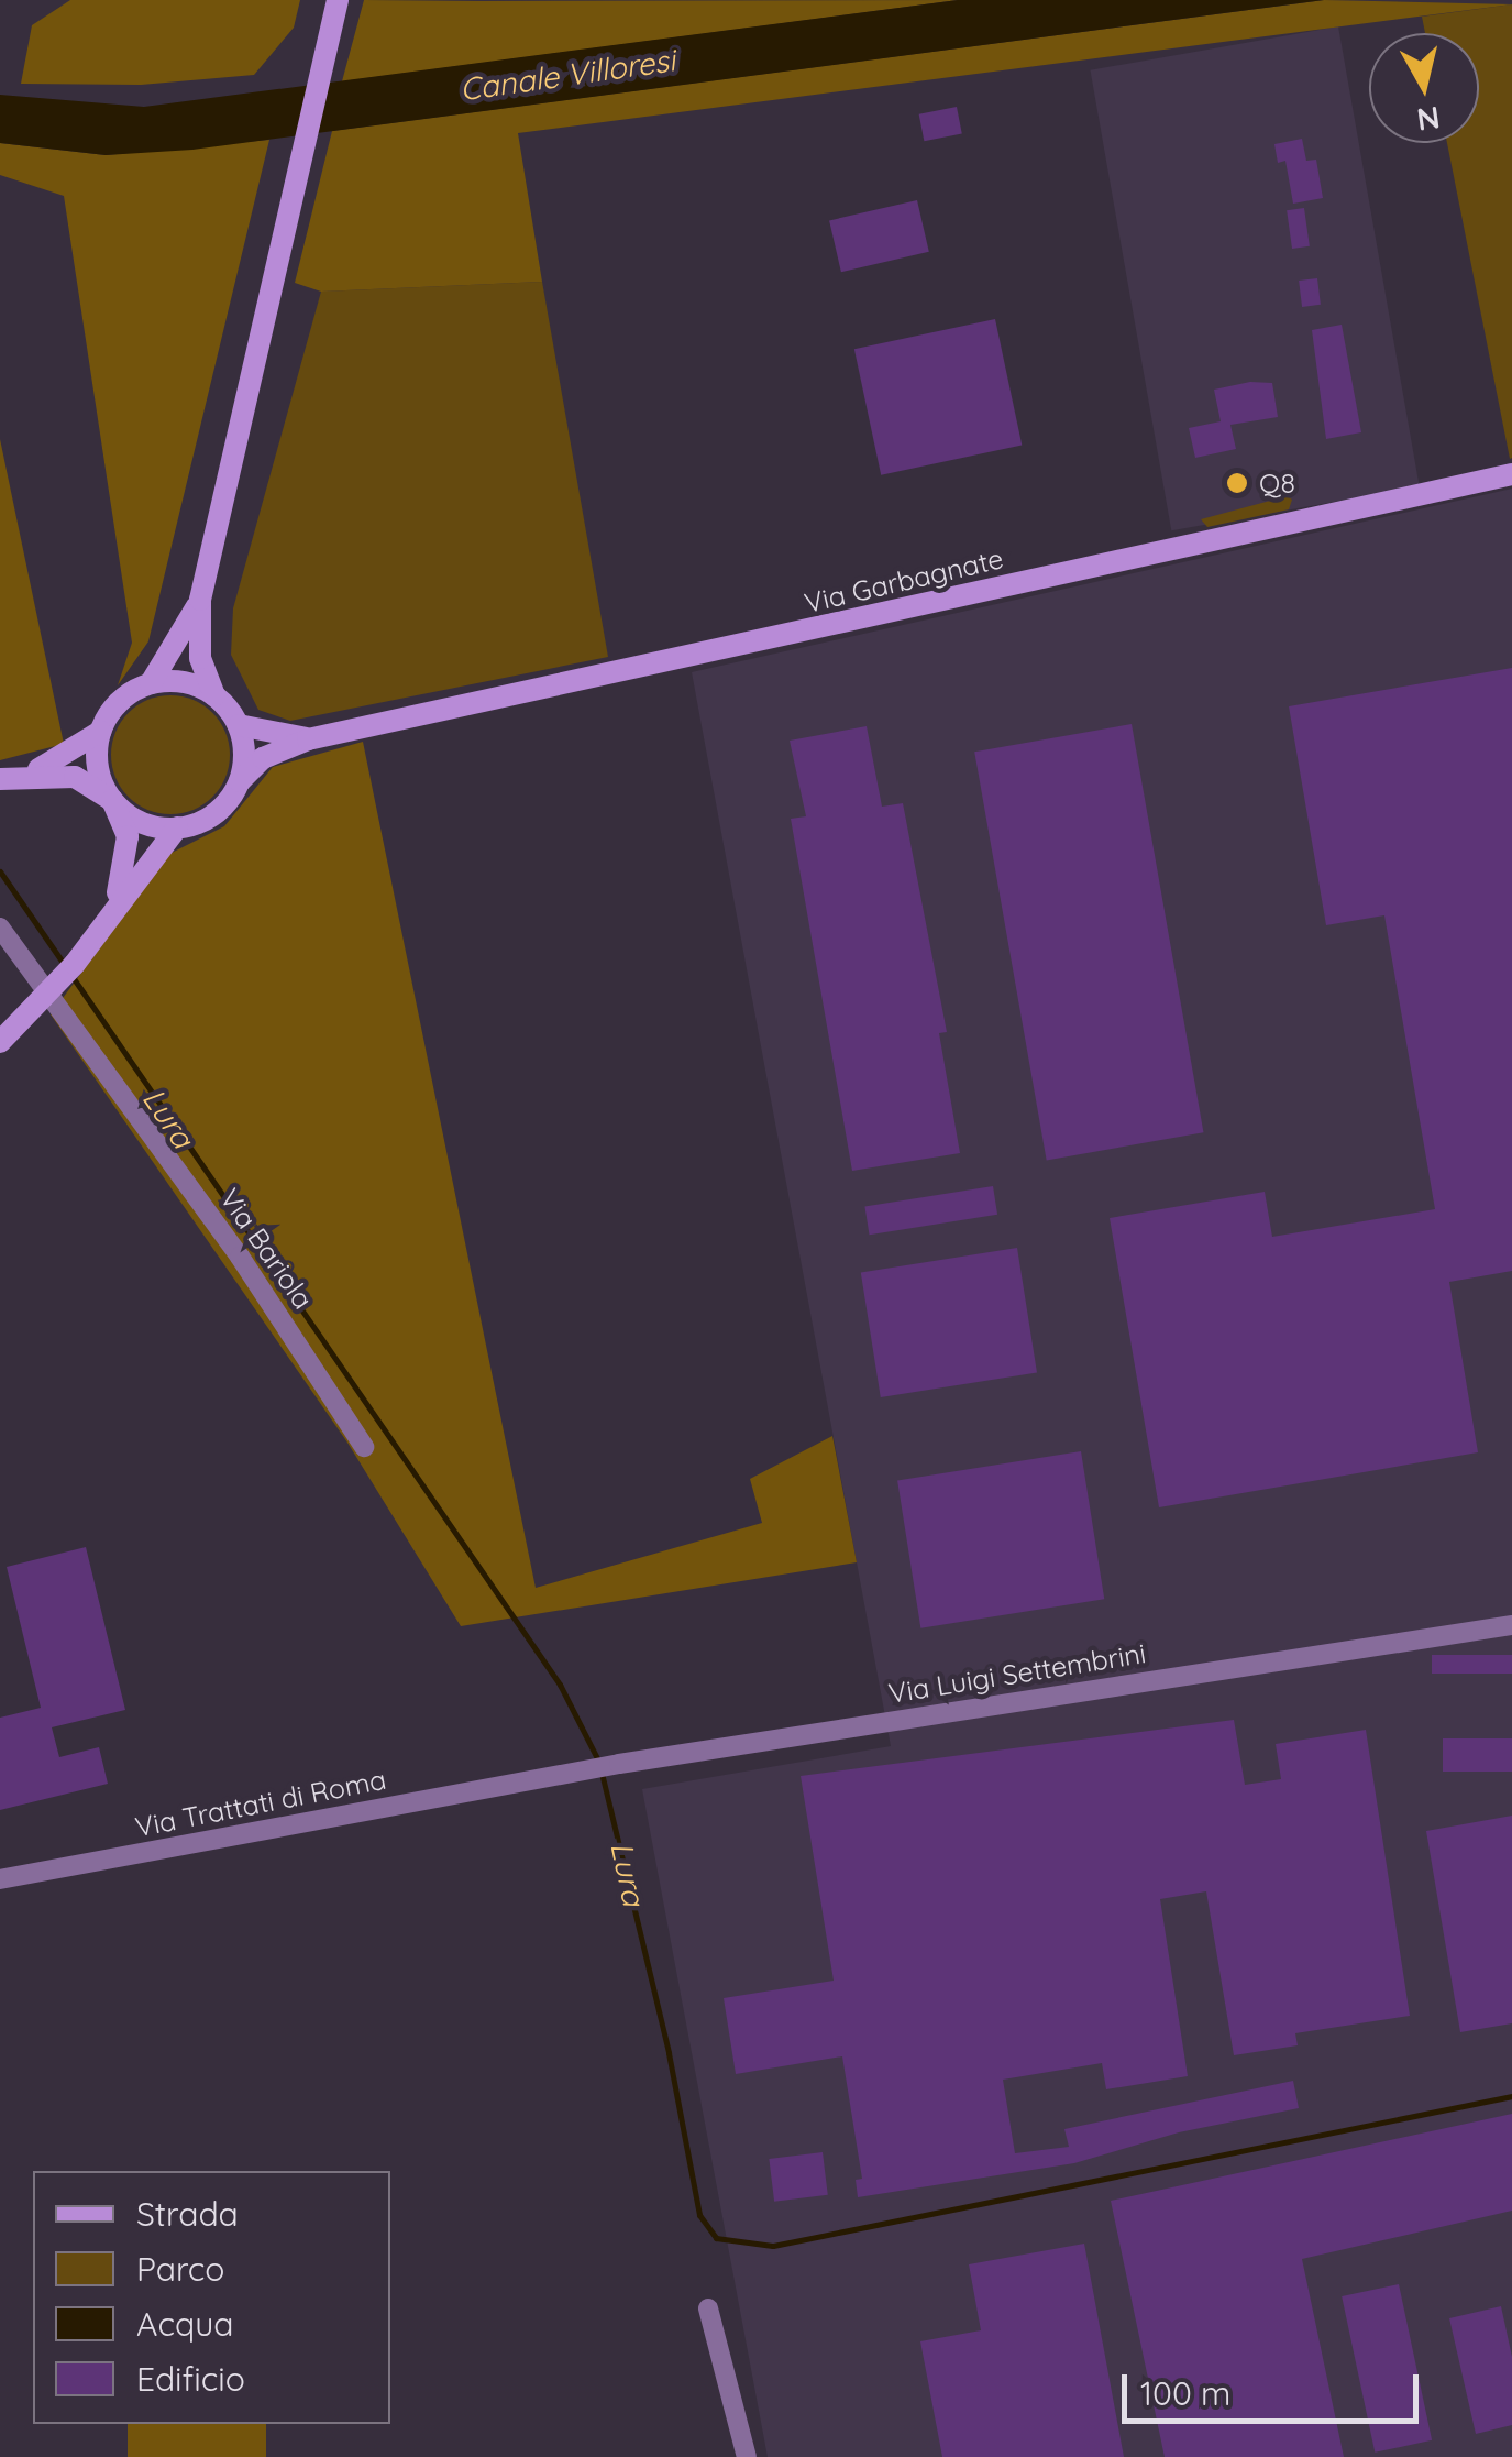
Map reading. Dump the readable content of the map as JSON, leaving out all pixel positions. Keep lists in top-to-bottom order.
{
  "streets": {
    "main road": ["Via Garbagnate"],
    "street": ["Via Bariola", "Via Luigi Settembrini", "Via Trattati di Roma"]
  },
  "crossings": [
    ["Via Luigi Settembrini", "Via Trattati di Roma"]
  ],
  "water": ["Canale Villoresi", "Lura"],
  "places": ["Q8"],
  "legend": [
    "Strada",
    "Parco",
    "Acqua",
    "Edificio"
  ],
  "scale_bar": "100 m",
  "north": "bottom"
}
